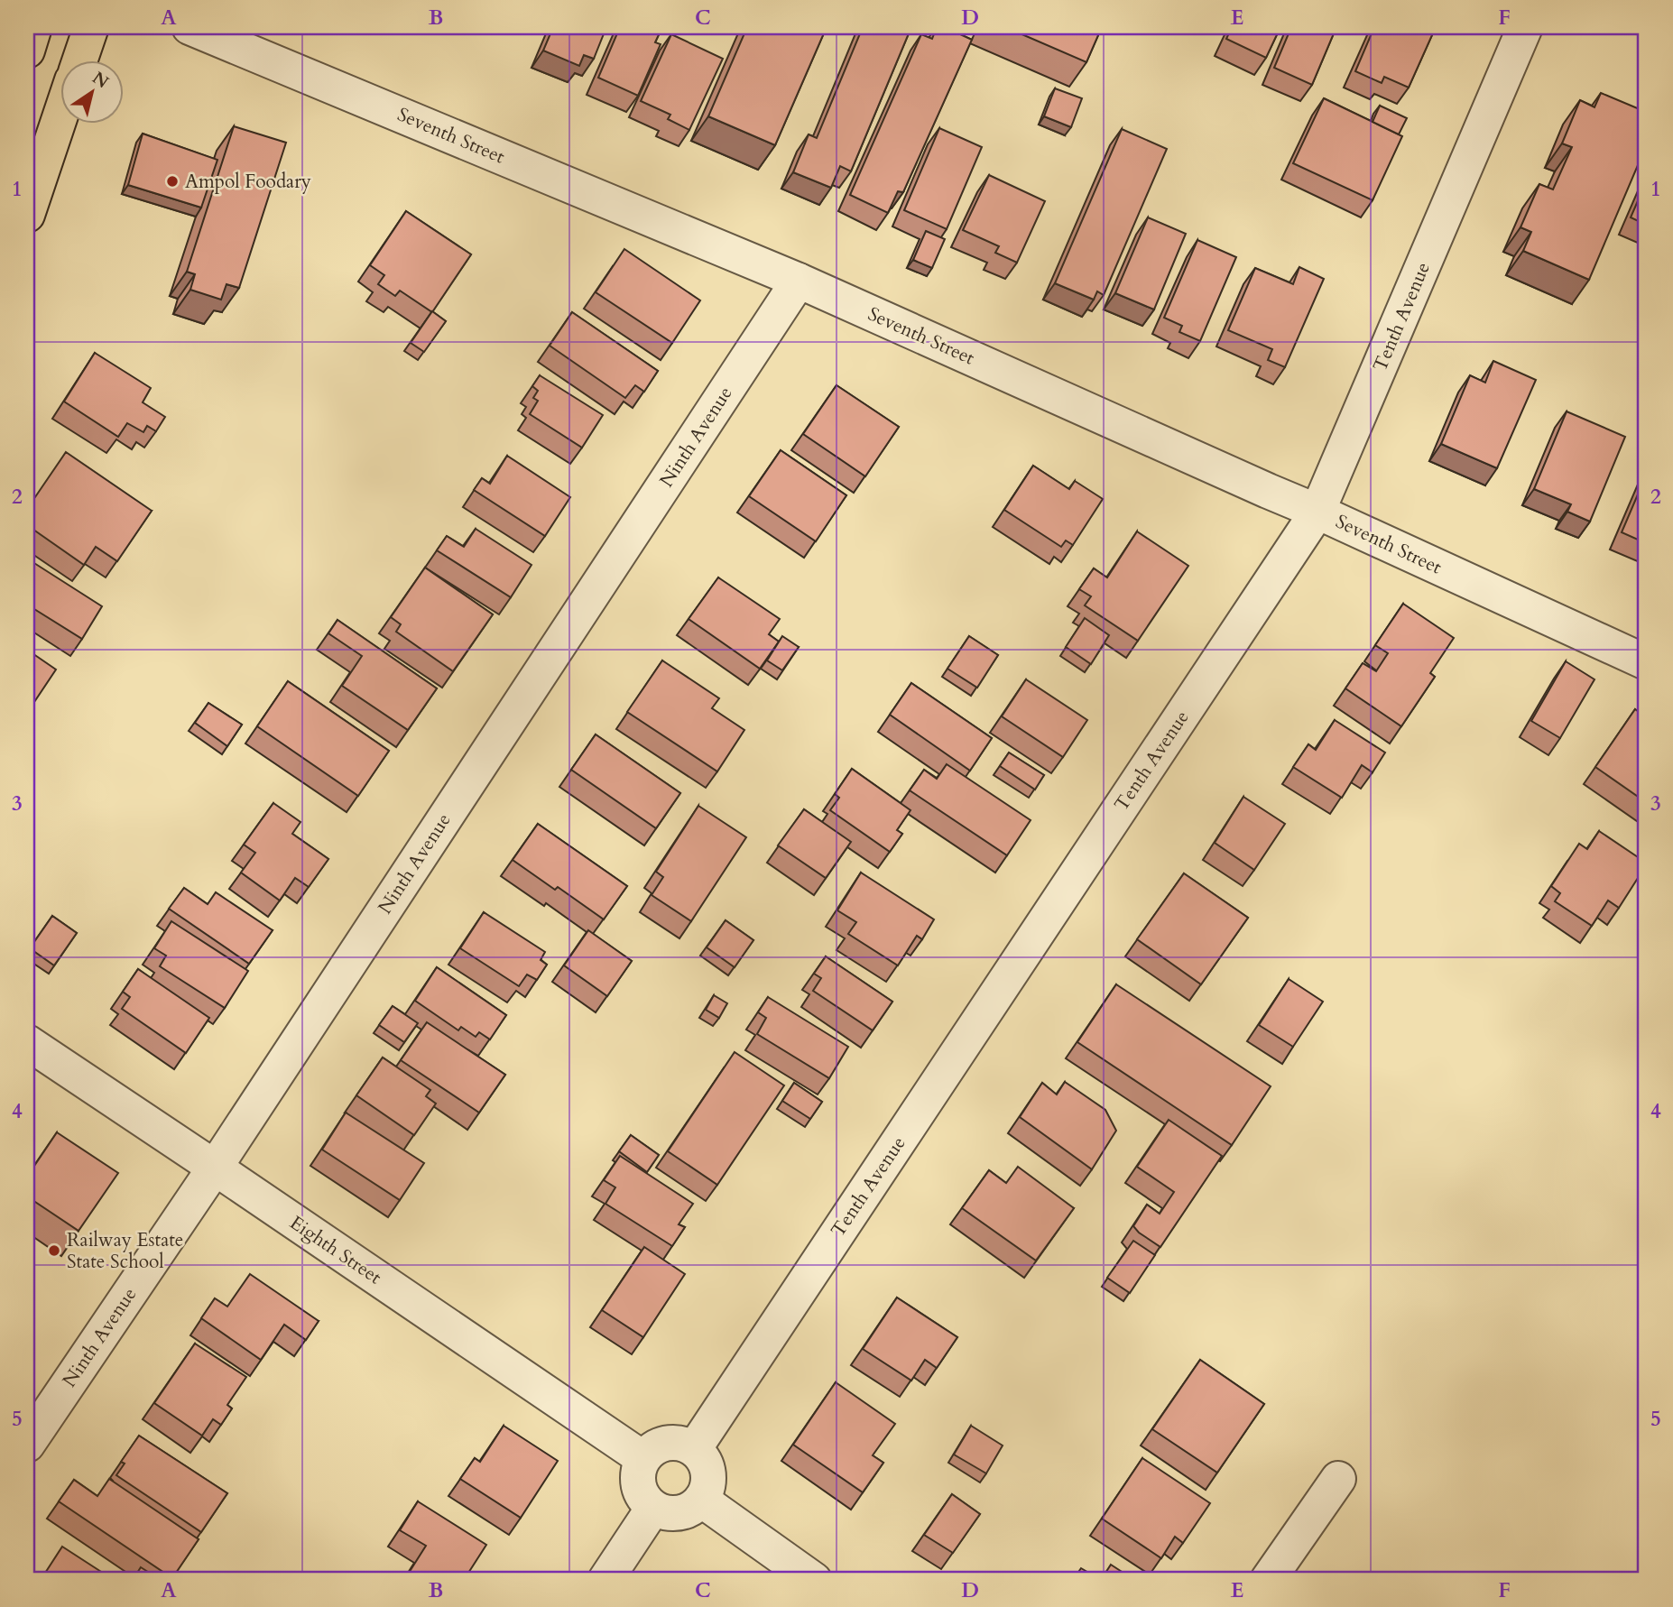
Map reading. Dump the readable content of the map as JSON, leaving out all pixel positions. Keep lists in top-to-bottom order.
{
  "streets": {
    "street": [
      "Seventh Street",
      "Tenth Avenue",
      "Ninth Avenue",
      "Eighth Street"
    ]
  },
  "crossings": [
    ["Seventh Street", "Tenth Avenue"],
    ["Seventh Street", "Ninth Avenue"],
    ["Tenth Avenue", "Eighth Street"],
    ["Ninth Avenue", "Eighth Street"]
  ],
  "places": ["Ampol Foodary", "Railway Estate State School"],
  "north": "top right",
  "grid": {
    "columns": [
      "A",
      "B",
      "C",
      "D",
      "E",
      "F"
    ],
    "rows": [
      "1",
      "2",
      "3",
      "4",
      "5"
    ]
  }
}
